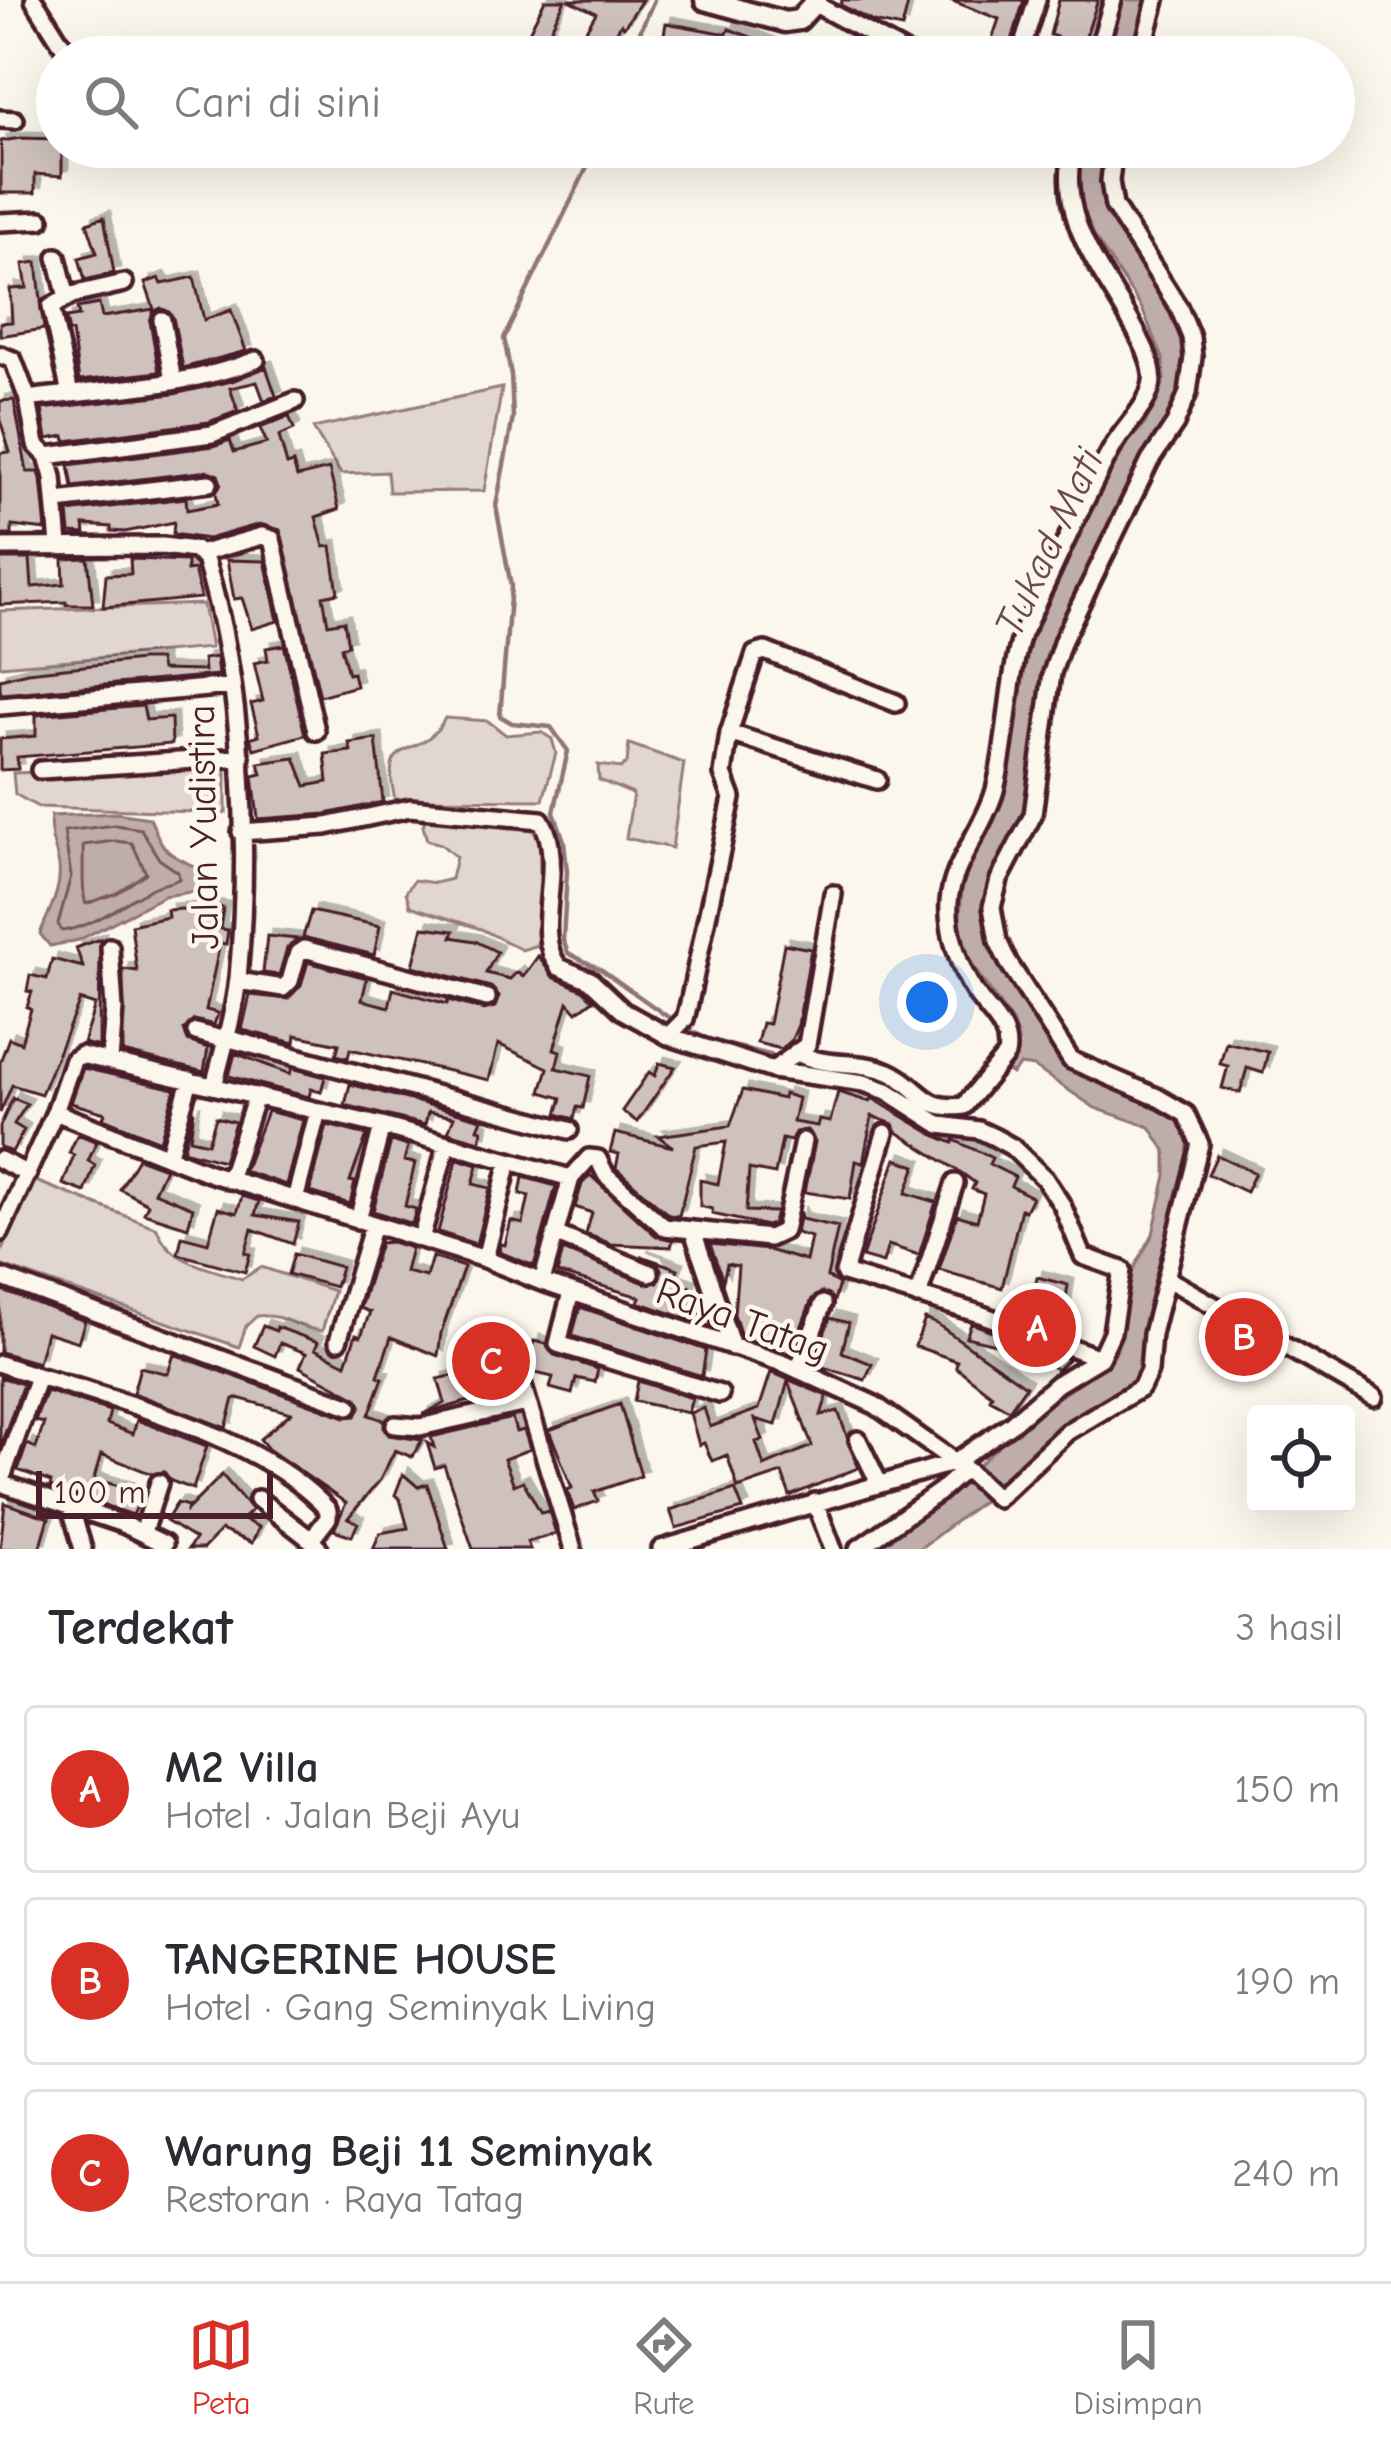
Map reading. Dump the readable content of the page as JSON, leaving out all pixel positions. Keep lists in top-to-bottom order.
{
  "streets": {
    "street": ["Jalan Yudistira", "Raya Tatag"]
  },
  "water": ["Tukad Mati"],
  "scale_bar": "100 m",
  "page": {
    "search": "Cari di sini",
    "pins": ["A", "B", "C"],
    "scale": "100 m",
    "heading": ["Terdekat", "3 hasil"],
    "list": [
      {
        "mark": "A",
        "name": "M2 Villa",
        "note": "Hotel · Jalan Beji Ayu",
        "value": "150 m"
      },
      {
        "mark": "B",
        "name": "TANGERINE HOUSE",
        "note": "Hotel · Gang Seminyak Living",
        "value": "190 m"
      },
      {
        "mark": "C",
        "name": "Warung Beji 11 Seminyak",
        "note": "Restoran · Raya Tatag",
        "value": "240 m"
      }
    ],
    "nav": ["Peta", "Rute", "Disimpan"]
  }
}
